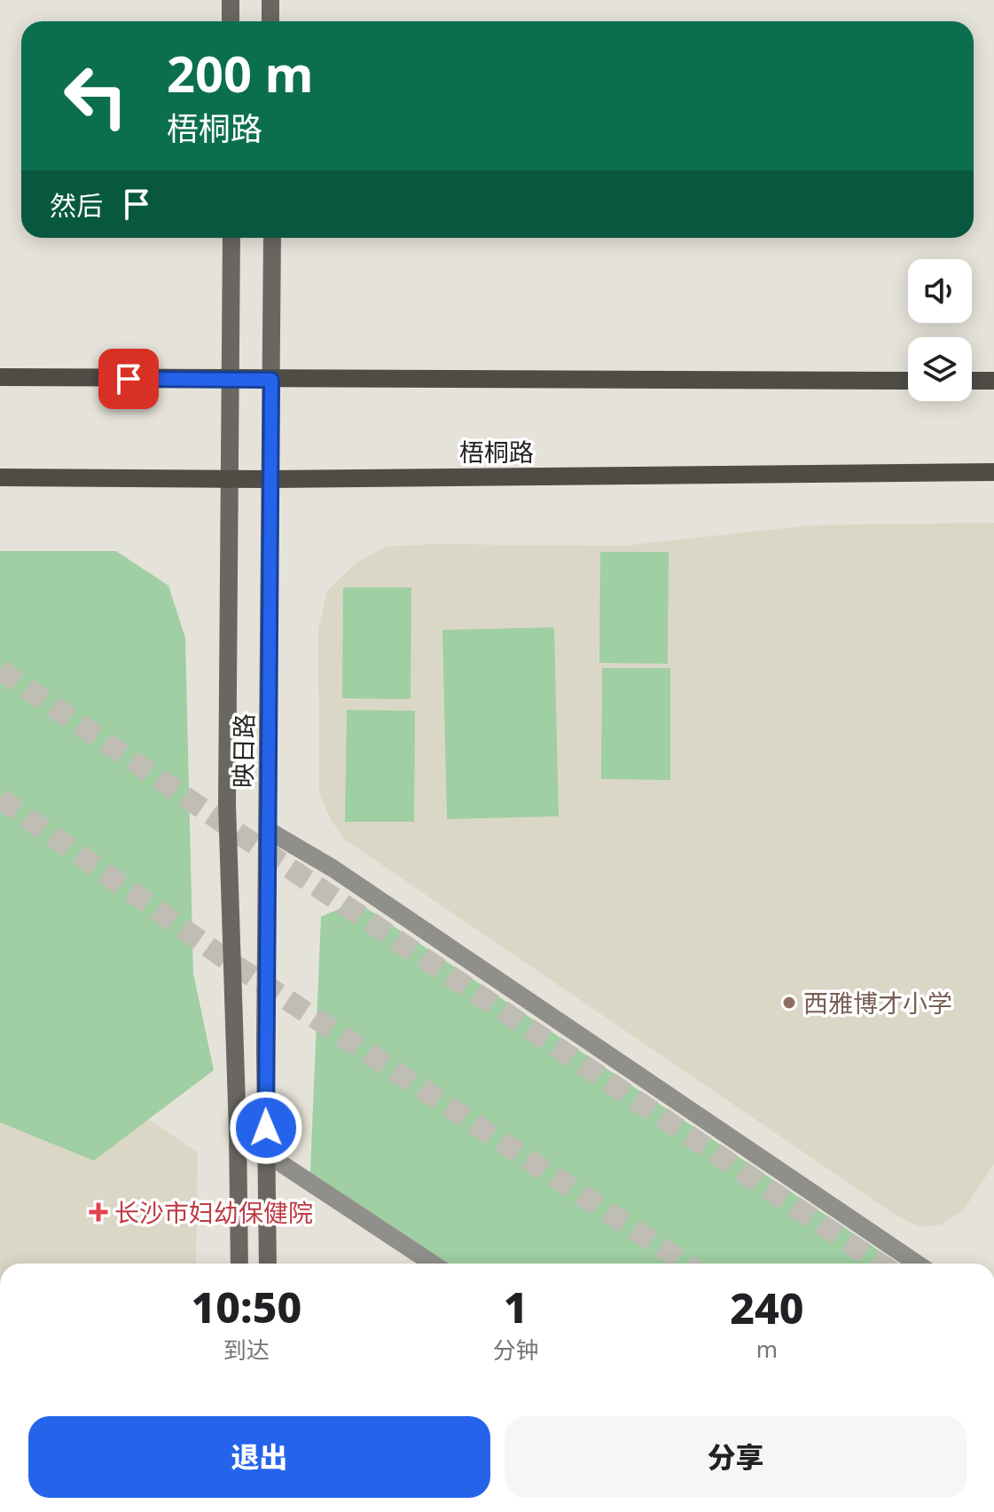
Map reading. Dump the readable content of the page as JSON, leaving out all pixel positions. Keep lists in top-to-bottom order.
{
  "streets": {
    "main road": ["梧桐路", "映日路"]
  },
  "crossings": [
    ["梧桐路", "映日路"]
  ],
  "places": {
    "other": ["西雅博才小学"],
    "health": ["长沙市妇幼保健院"]
  },
  "page": {
    "turn": ["200 m", "梧桐路"],
    "then": "然后",
    "eta": [
      "10:50",
      "到达",
      "1",
      "分钟",
      "240",
      "m"
    ],
    "buttons": ["退出", "分享"]
  }
}
